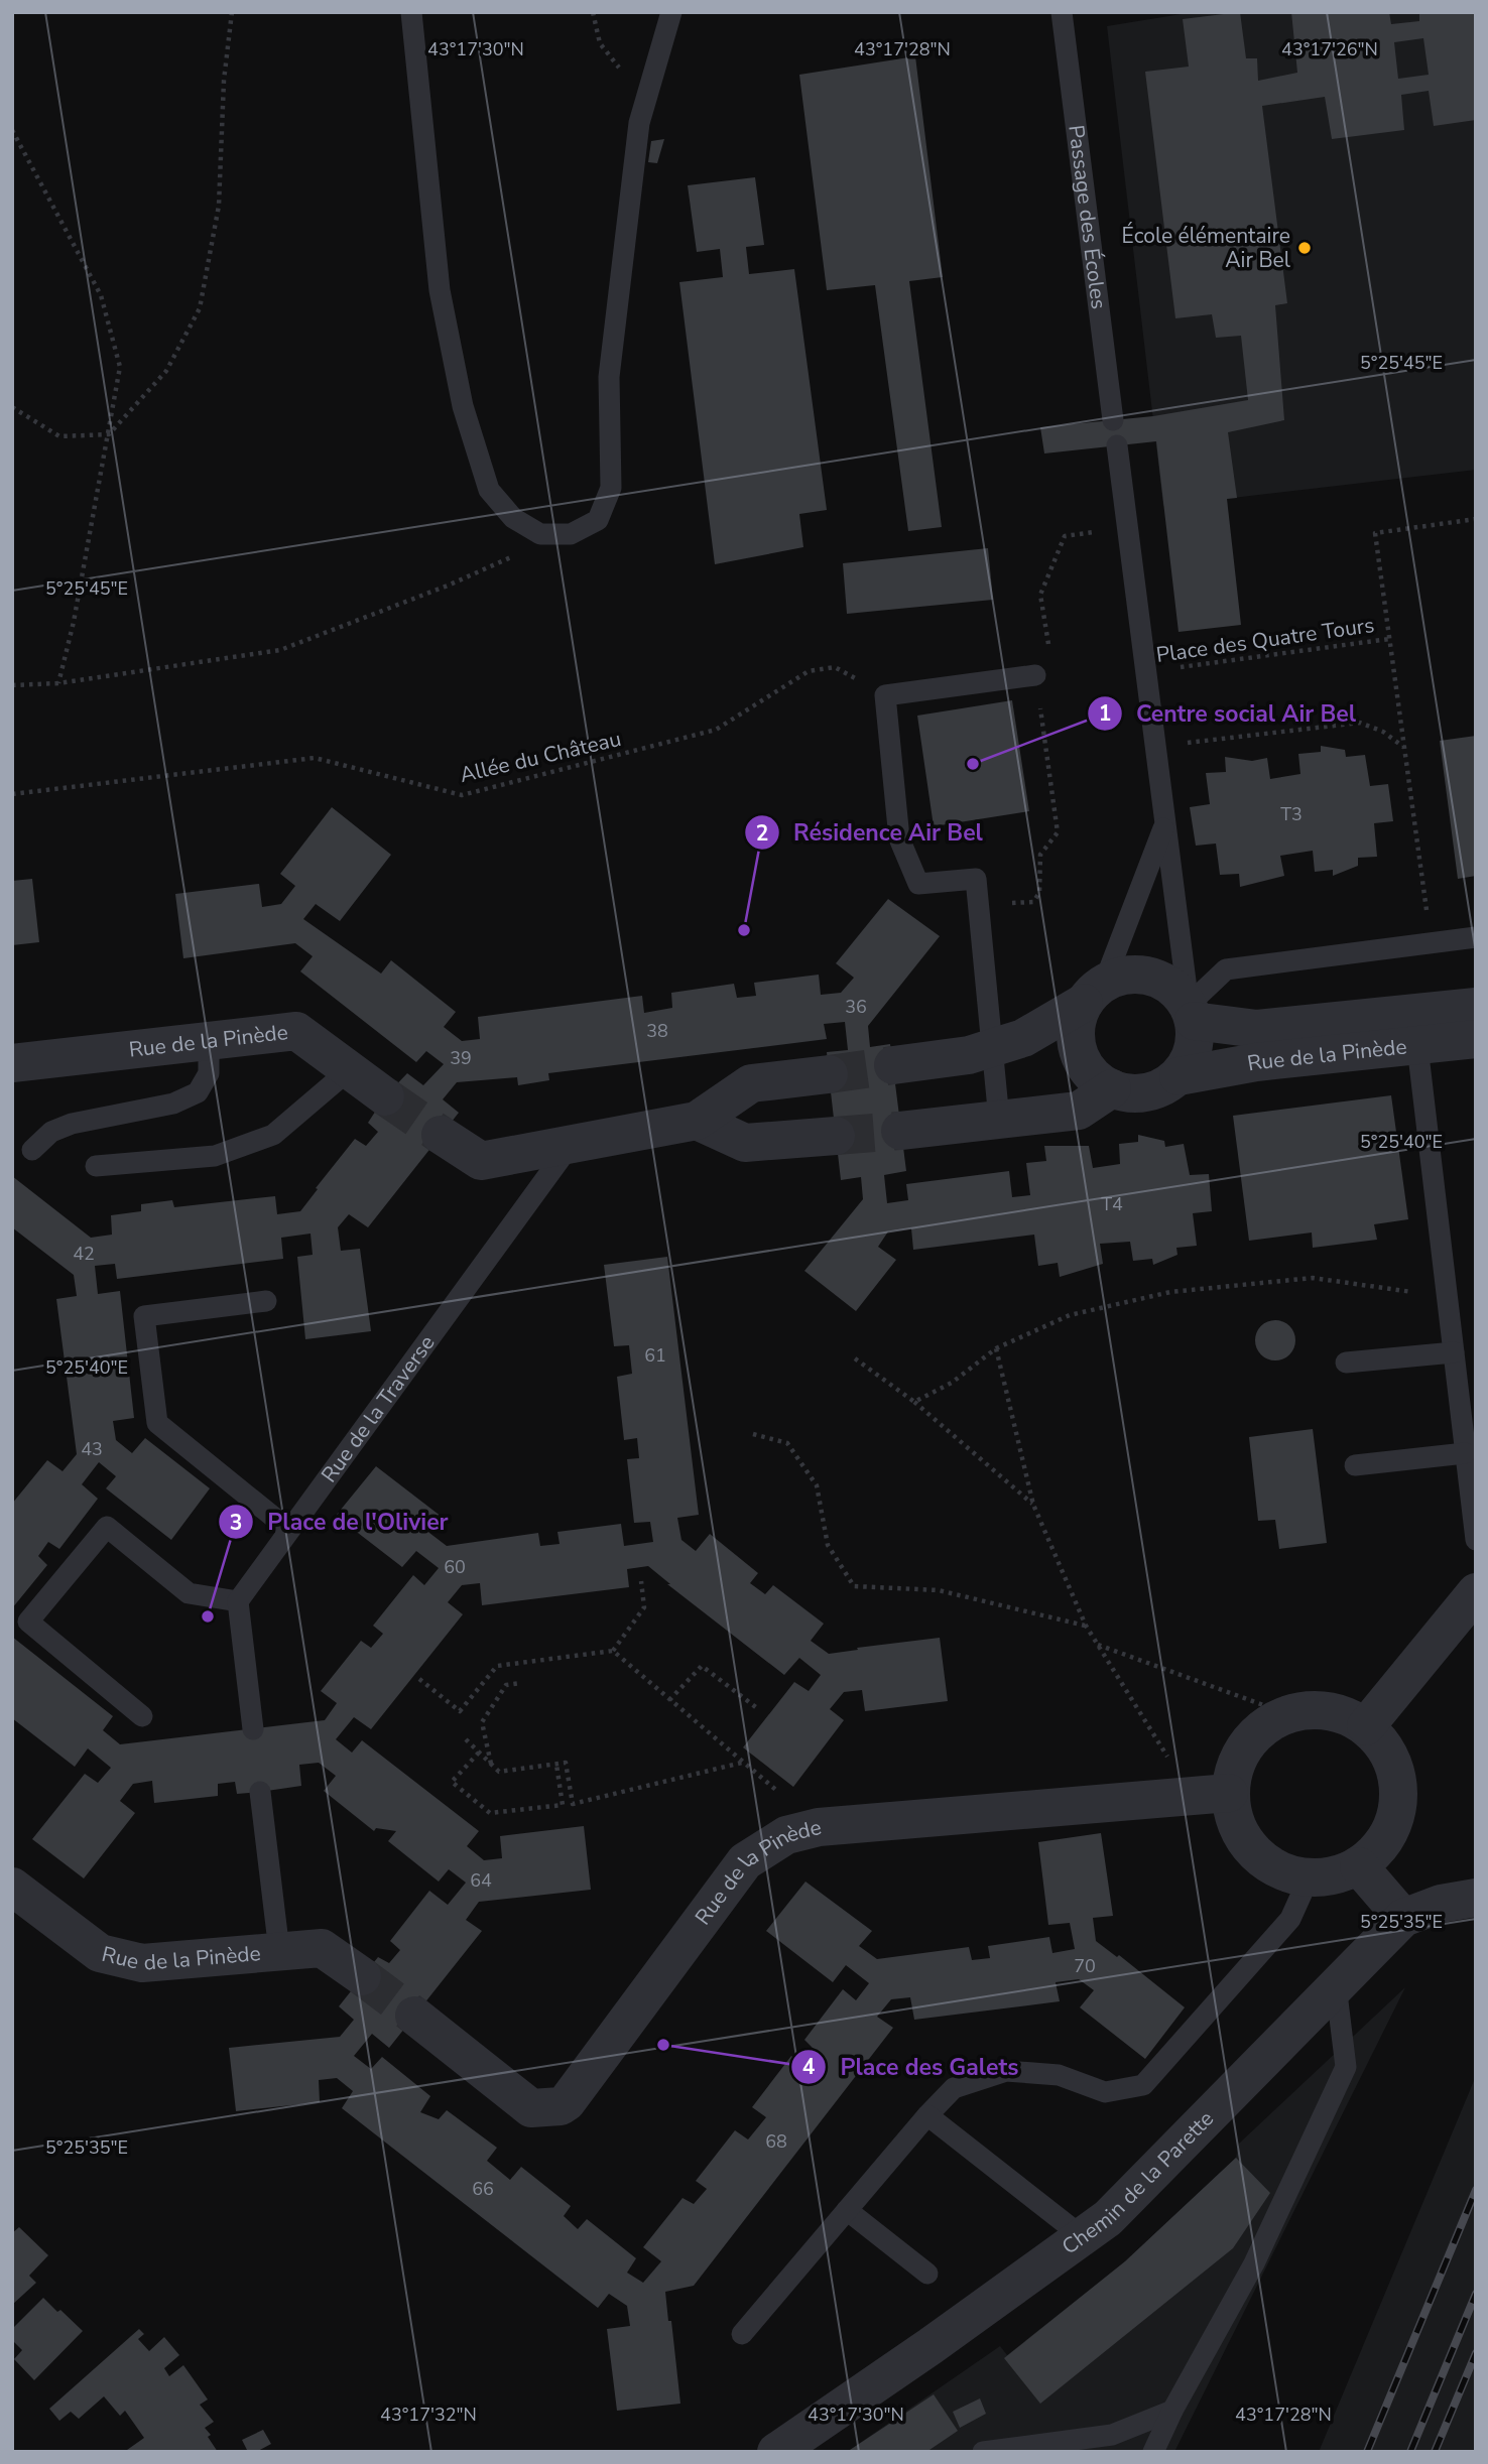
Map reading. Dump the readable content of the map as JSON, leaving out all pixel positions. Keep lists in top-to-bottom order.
{
  "streets": {
    "street": ["Rue de la Pinède", "Chemin de la Parette"],
    "lane": ["Passage des Écoles", "Rue de la Traverse"],
    "path": ["Place des Quatre Tours", "Allée du Château"]
  },
  "places": [
    "École élémentaire Air Bel",
    "Centre social Air Bel",
    "Résidence Air Bel",
    "Place de l'Olivier",
    "Place des Galets"
  ],
  "house_numbers": [
    "T3",
    "36",
    "38",
    "39",
    "T4",
    "42",
    "61",
    "43",
    "60",
    "64",
    "70",
    "68",
    "66"
  ],
  "coordinates": [
    "43°17'30\"N",
    "43°17'28\"N",
    "43°17'26\"N",
    "5°25'45\"E",
    "5°25'40\"E",
    "5°25'35\"E",
    "43°17'32\"N"
  ]
}
